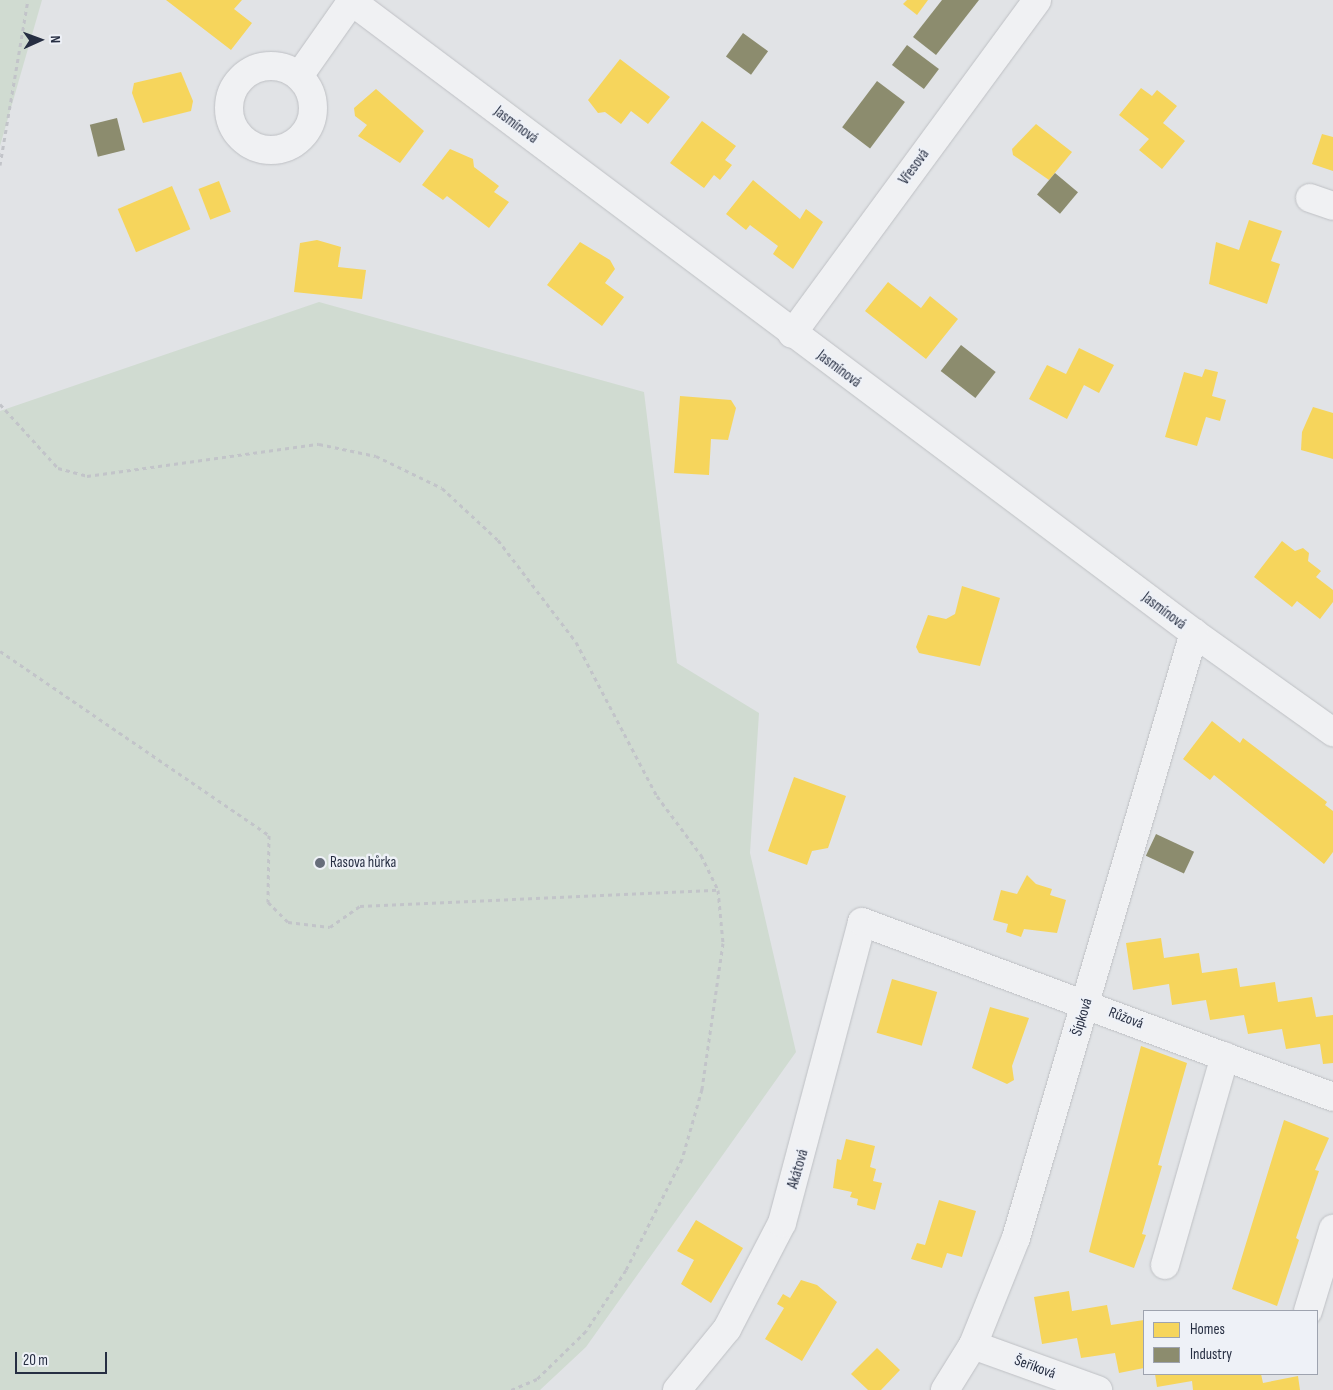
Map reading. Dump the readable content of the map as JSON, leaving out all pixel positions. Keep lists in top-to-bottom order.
{
  "streets": {
    "street": [
      "Jasmínová",
      "Vřesová",
      "Šípková",
      "Růžová",
      "Akátová",
      "Šeříková"
    ]
  },
  "crossings": [
    ["Jasmínová", "Vřesová"],
    ["Jasmínová", "Šípková"],
    ["Šípková", "Růžová"],
    ["Šípková", "Šeříková"],
    ["Růžová", "Akátová"]
  ],
  "places": ["Rasova hůrka"],
  "legend": ["Homes", "Industry"],
  "scale_bar": "20 m",
  "north": "right"
}
